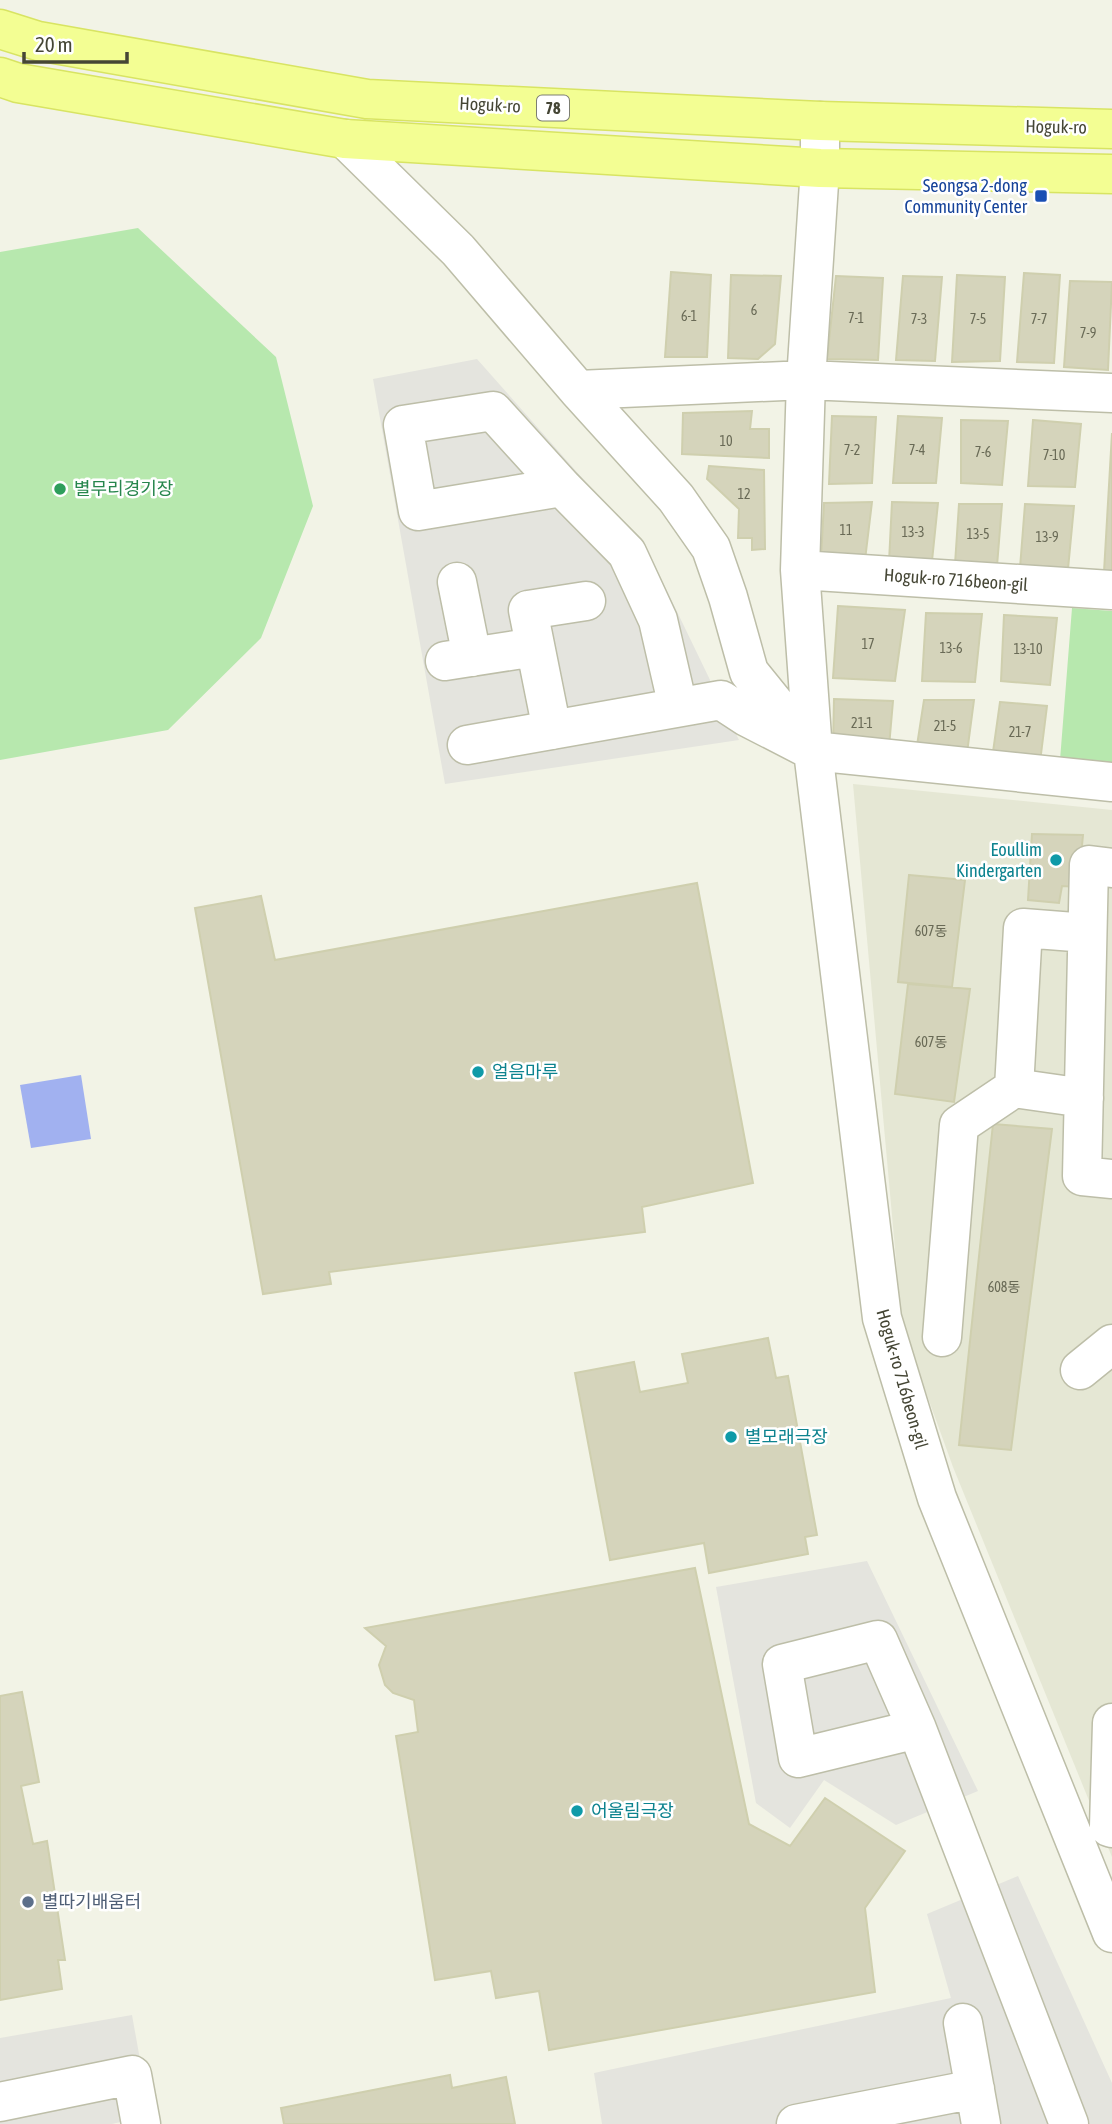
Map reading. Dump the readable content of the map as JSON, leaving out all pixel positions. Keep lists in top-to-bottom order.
{
  "streets": {
    "main road": ["Hoguk-ro", "78"],
    "street": ["Hoguk-ro 716beon-gil"]
  },
  "crossings": [
    ["Hoguk-ro", "Hoguk-ro 716beon-gil"]
  ],
  "places": {
    "transit": ["Seongsa 2-dong Community Center"],
    "other": [
      "별무리경기장",
      "Eoullim Kindergarten",
      "얼음마루",
      "별모래극장",
      "어울림극장",
      "별따기배움터"
    ]
  },
  "house_numbers": [
    "6",
    "6-1",
    "7-1",
    "7-3",
    "7-5",
    "7-7",
    "7-9",
    "10",
    "7-2",
    "7-4",
    "7-6",
    "7-10",
    "12",
    "11",
    "13-3",
    "13-5",
    "13-9",
    "17",
    "13-6",
    "13-10",
    "21-1",
    "21-5",
    "21-7",
    "607동",
    "607동",
    "608동"
  ],
  "scale_bar": "20 m"
}
